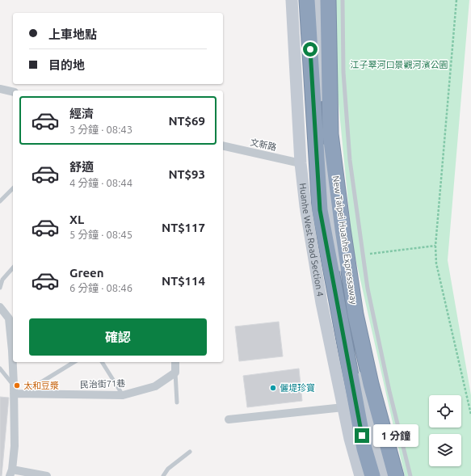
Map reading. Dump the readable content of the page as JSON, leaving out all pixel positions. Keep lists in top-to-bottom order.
{
  "streets": {
    "highway": ["New Taipei Huanhe Expressaway"],
    "main road": ["Huanhe West Road Section 4"],
    "street": ["文新路", "民治街71巷"]
  },
  "crossings": [
    ["文新路", "Huanhe West Road Section 4"]
  ],
  "parks": ["江子翠河口景觀河濱公園"],
  "places": ["太和豆漿", "儷堤珍寶"],
  "page": {
    "banner": ["上車地點", "目的地"],
    "list": [
      {
        "name": "經濟",
        "note": "3 分鐘 · 08:43",
        "value": "NT$69"
      },
      {
        "name": "舒適",
        "note": "4 分鐘 · 08:44",
        "value": "NT$93"
      },
      {
        "name": "XL",
        "note": "5 分鐘 · 08:45",
        "value": "NT$117"
      },
      {
        "name": "Green",
        "note": "6 分鐘 · 08:46",
        "value": "NT$114"
      }
    ],
    "buttons": "確認",
    "bubble": "1 分鐘"
  }
}
